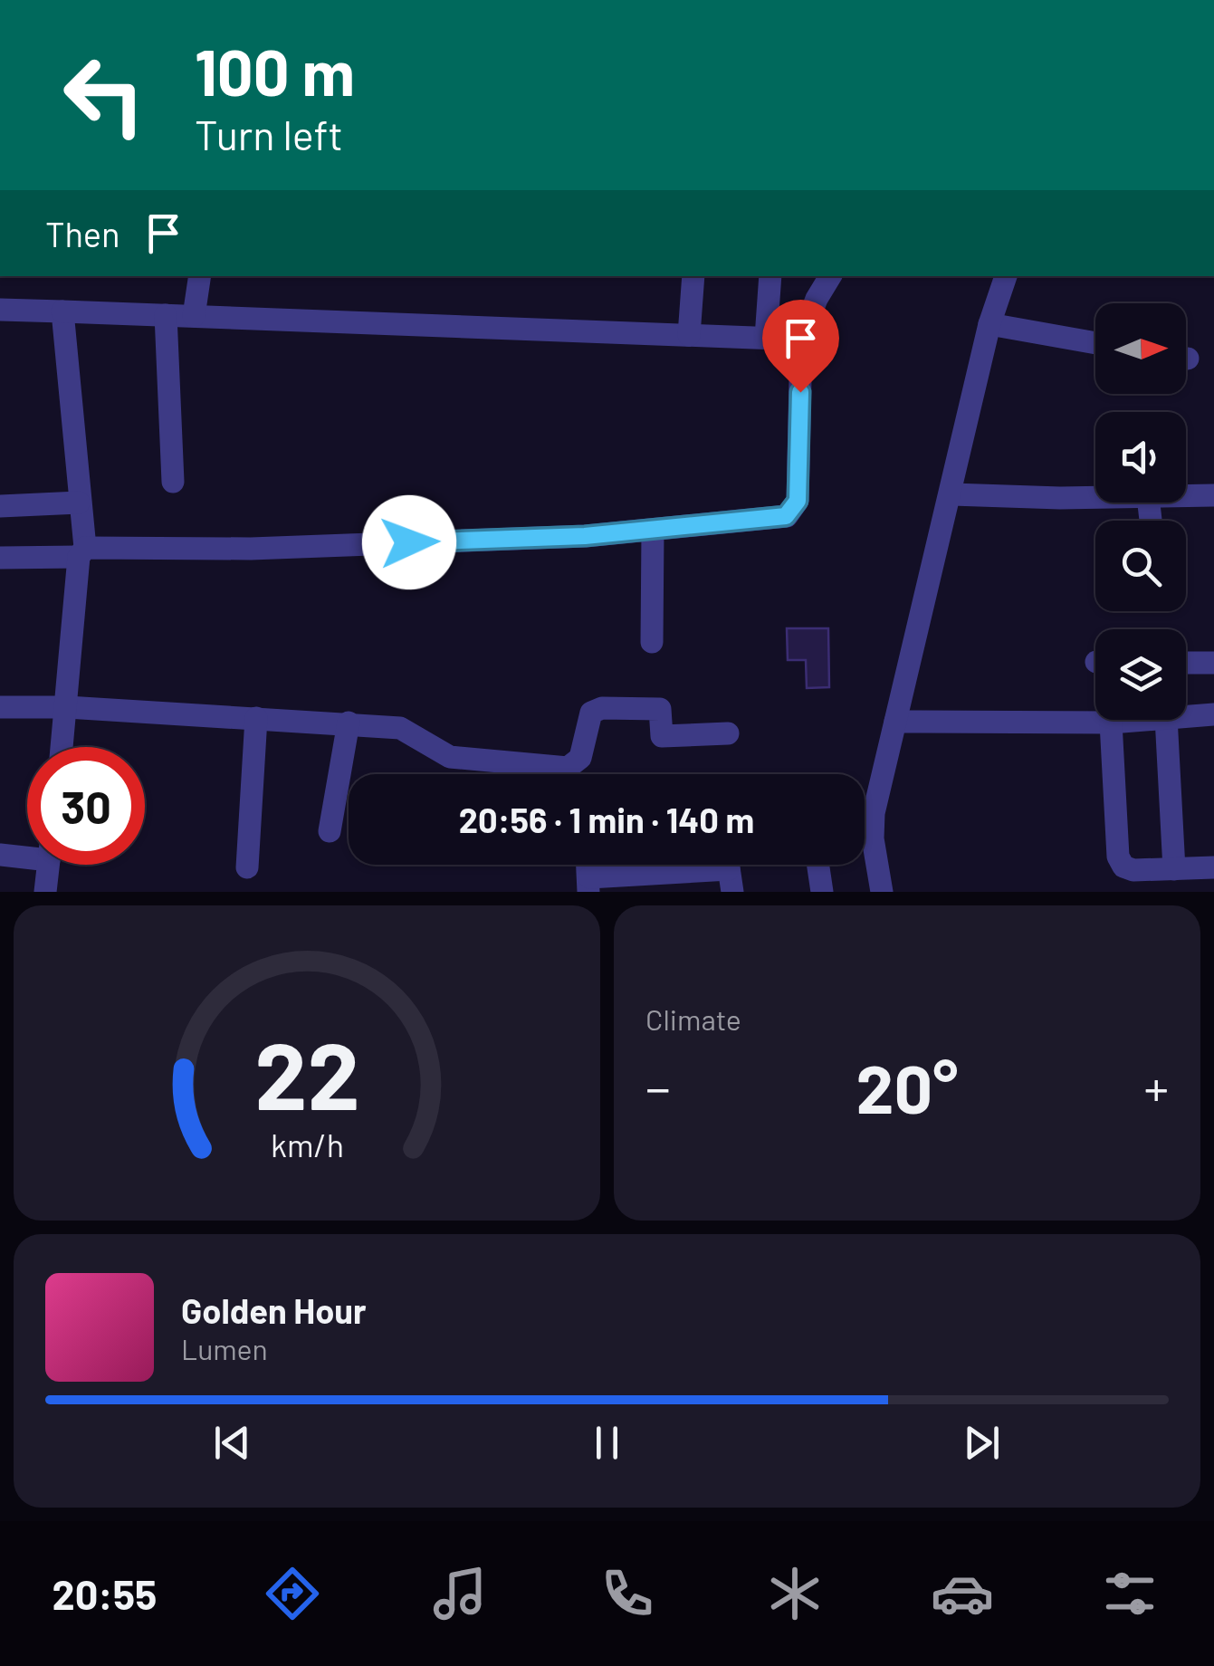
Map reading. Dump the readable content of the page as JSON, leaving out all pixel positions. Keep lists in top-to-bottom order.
{
  "north": "right",
  "page": {
    "turn": ["100 m", "Turn left"],
    "then": "Then",
    "limit": "30",
    "trip": "20:56 · 1 min · 140 m",
    "tile": "Climate",
    "heat": ["−", "20°", "+"],
    "song": ["Golden Hour", "Lumen"],
    "tabs": "20:55",
    "gauge": ["22", "km/h"]
  }
}
